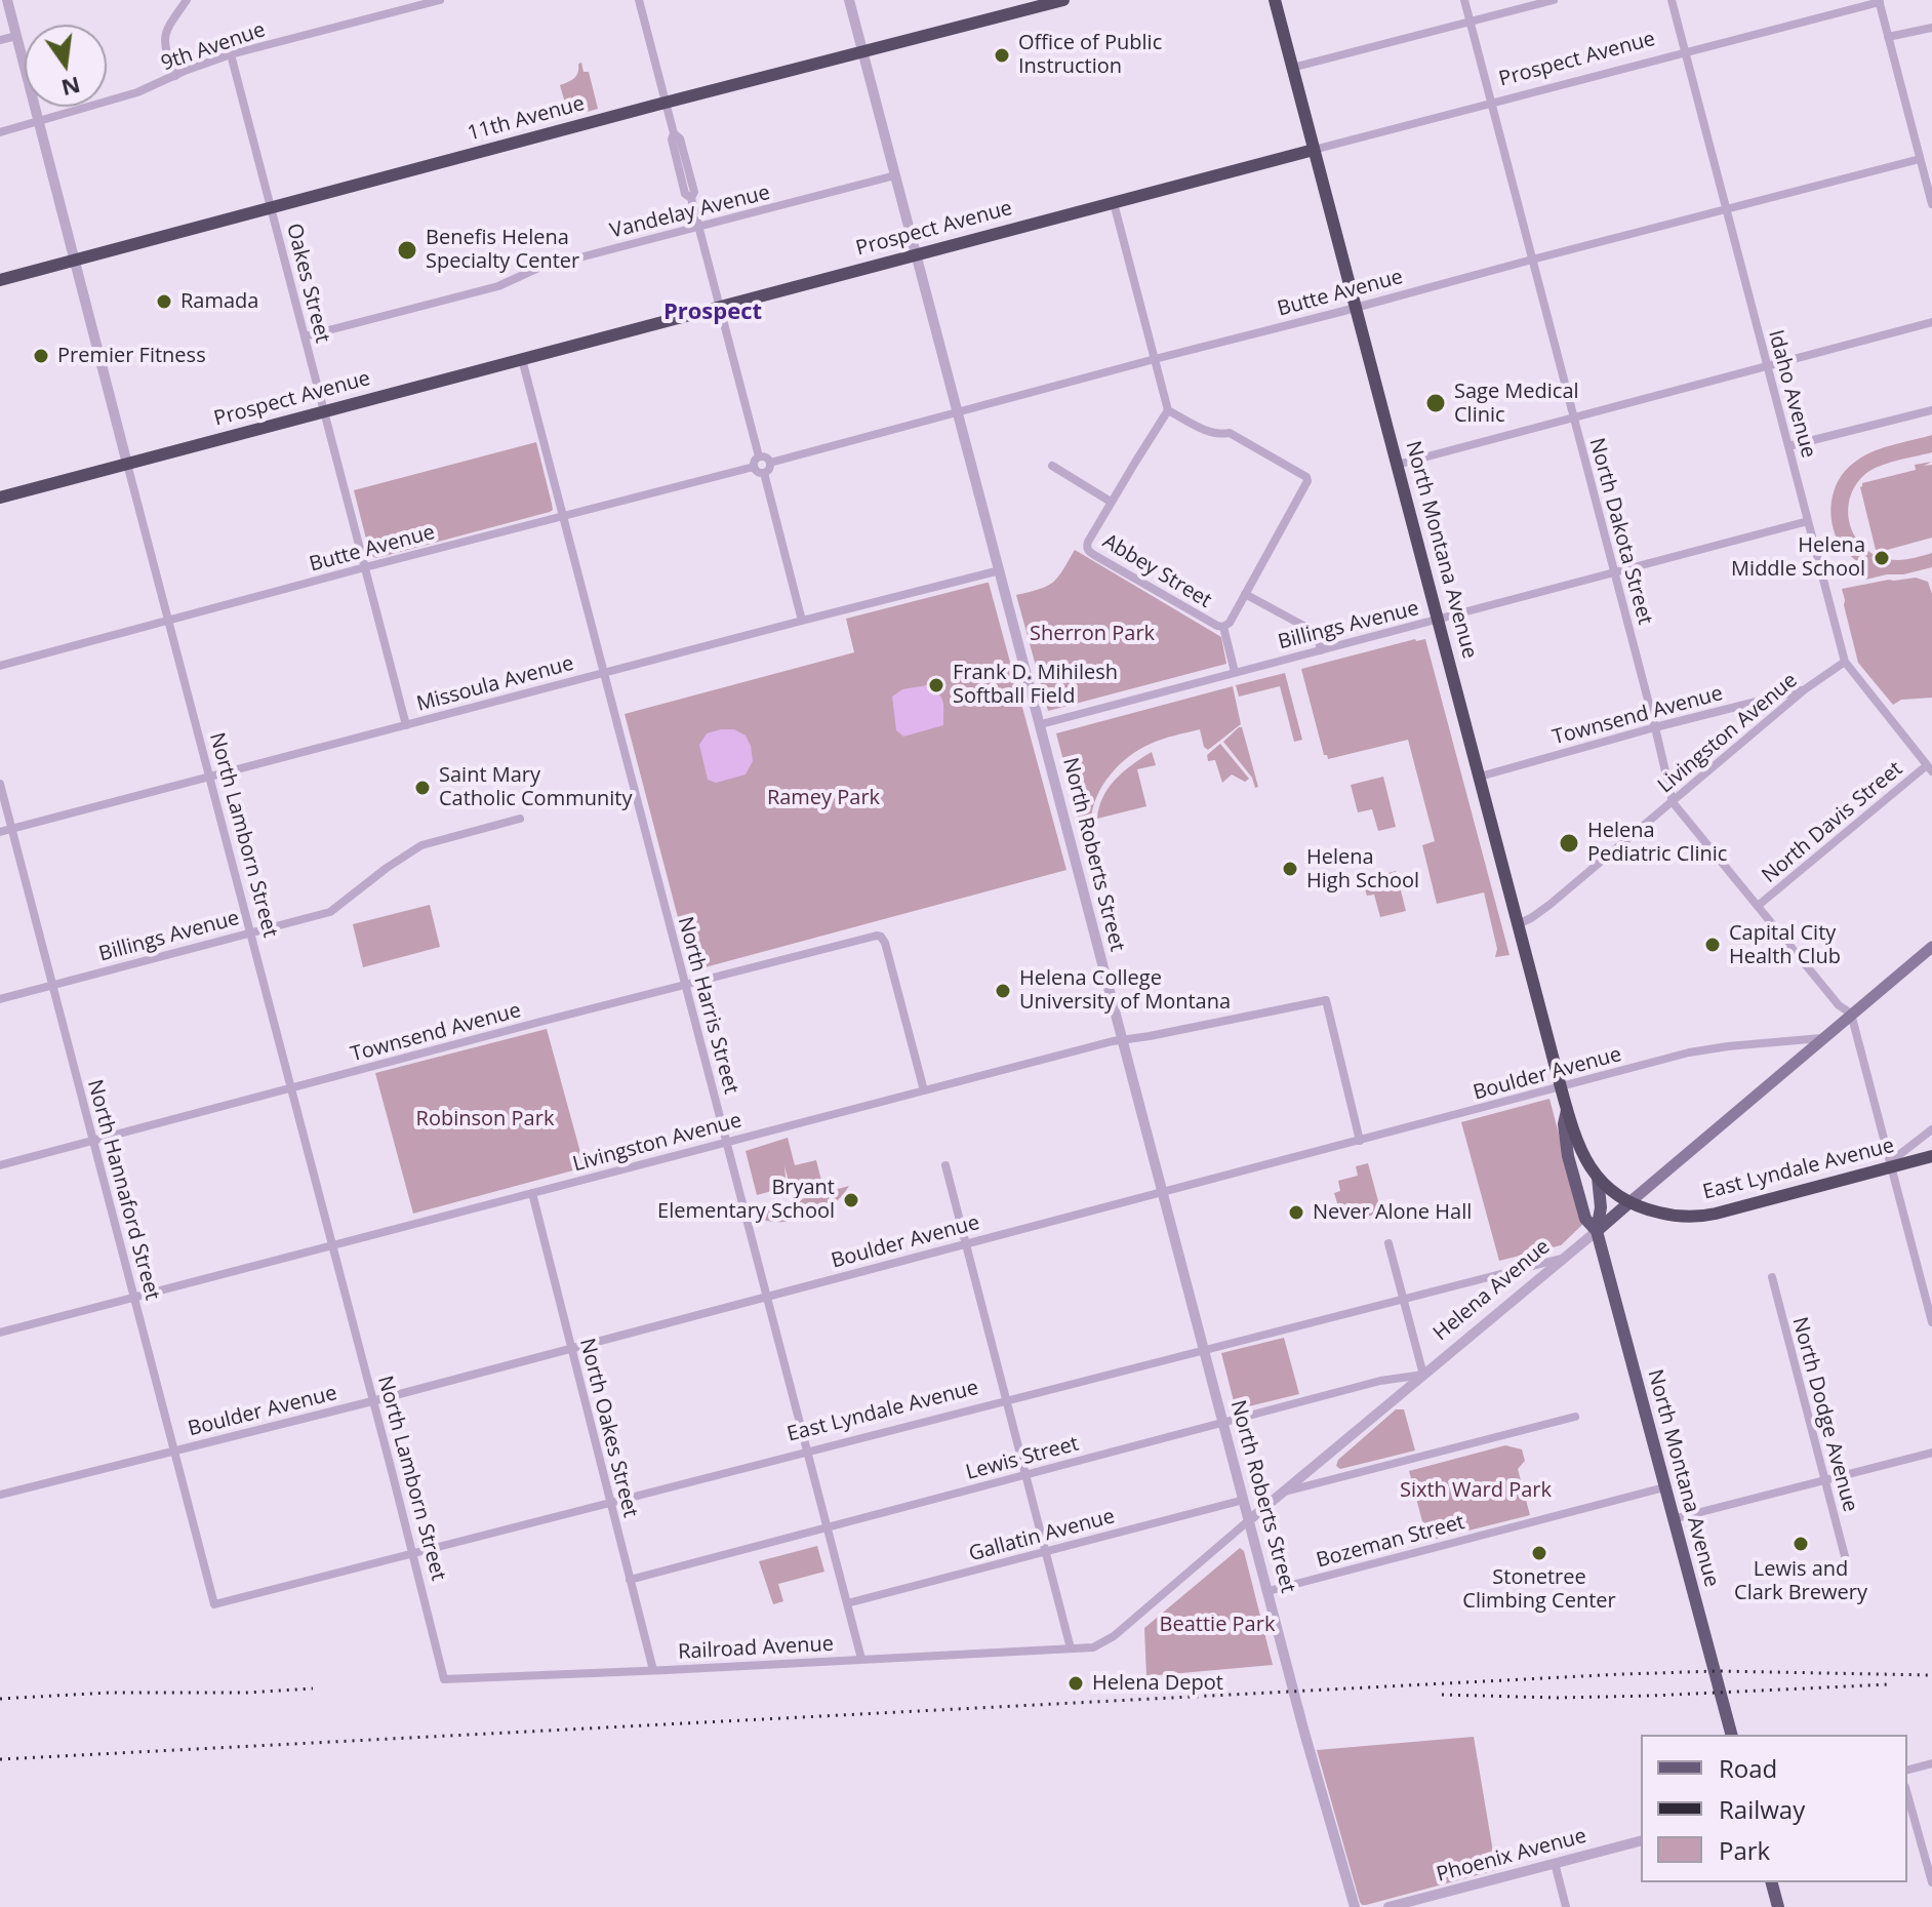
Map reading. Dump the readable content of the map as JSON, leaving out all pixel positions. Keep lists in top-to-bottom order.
{
  "streets": {
    "highway": [
      "Prospect Avenue",
      "11th Avenue",
      "North Montana Avenue",
      "East Lyndale Avenue"
    ],
    "main road": ["Helena Avenue"],
    "street": [
      "9th Avenue",
      "Vandelay Avenue",
      "Oakes Street",
      "Butte Avenue",
      "Idaho Avenue",
      "North Dakota Street",
      "Abbey Street",
      "Billings Avenue",
      "Missoula Avenue",
      "Townsend Avenue",
      "Livingston Avenue",
      "North Davis Street",
      "North Lamborn Street",
      "North Roberts Street",
      "North Harris Street",
      "Boulder Avenue",
      "North Hannaford Street",
      "North Dodge Avenue",
      "North Oakes Street",
      "Lewis Street",
      "Gallatin Avenue",
      "Bozeman Street",
      "Railroad Avenue",
      "Phoenix Avenue"
    ]
  },
  "crossings": [
    ["9th Avenue", "Oakes Street"],
    ["9th Avenue", "North Lamborn Street"],
    ["Prospect Avenue", "Oakes Street"],
    ["Prospect Avenue", "Idaho Avenue"],
    ["Prospect Avenue", "North Dakota Street"],
    ["Prospect Avenue", "North Montana Avenue"],
    ["Prospect Avenue", "North Lamborn Street"],
    ["Prospect Avenue", "North Roberts Street"],
    ["Prospect Avenue", "North Harris Street"],
    ["11th Avenue", "Oakes Street"],
    ["11th Avenue", "North Lamborn Street"],
    ["11th Avenue", "North Roberts Street"],
    ["Vandelay Avenue", "Oakes Street"],
    ["Vandelay Avenue", "North Roberts Street"],
    ["Oakes Street", "Butte Avenue"],
    ["Butte Avenue", "Idaho Avenue"],
    ["Butte Avenue", "North Dakota Street"],
    ["Butte Avenue", "North Montana Avenue"],
    ["Butte Avenue", "North Lamborn Street"],
    ["Butte Avenue", "North Roberts Street"],
    ["Butte Avenue", "North Harris Street"],
    ["Idaho Avenue", "Billings Avenue"],
    ["Idaho Avenue", "Livingston Avenue"],
    ["Idaho Avenue", "North Davis Street"],
    ["North Dakota Street", "Billings Avenue"],
    ["North Dakota Street", "Townsend Avenue"],
    ["North Dakota Street", "Livingston Avenue"],
    ["North Dakota Street", "North Davis Street"],
    ["North Dakota Street", "Helena Avenue"],
    ["North Montana Avenue", "Billings Avenue"],
    ["North Montana Avenue", "Townsend Avenue"],
    ["North Montana Avenue", "Livingston Avenue"],
    ["North Montana Avenue", "Boulder Avenue"],
    ["North Montana Avenue", "East Lyndale Avenue"],
    ["North Montana Avenue", "Helena Avenue"],
    ["North Montana Avenue", "Bozeman Street"],
    ["Billings Avenue", "North Lamborn Street"],
    ["Billings Avenue", "North Roberts Street"],
    ["Billings Avenue", "North Hannaford Street"],
    ["Missoula Avenue", "North Lamborn Street"],
    ["Missoula Avenue", "North Roberts Street"],
    ["Missoula Avenue", "North Harris Street"],
    ["Missoula Avenue", "North Hannaford Street"],
    ["Townsend Avenue", "Livingston Avenue"],
    ["Townsend Avenue", "North Lamborn Street"],
    ["Townsend Avenue", "North Harris Street"],
    ["Townsend Avenue", "North Hannaford Street"],
    ["Livingston Avenue", "North Lamborn Street"],
    ["Livingston Avenue", "North Roberts Street"],
    ["Livingston Avenue", "North Harris Street"],
    ["Livingston Avenue", "Boulder Avenue"],
    ["Livingston Avenue", "North Hannaford Street"],
    ["Livingston Avenue", "North Oakes Street"],
    ["North Lamborn Street", "Boulder Avenue"],
    ["North Lamborn Street", "East Lyndale Avenue"],
    ["North Lamborn Street", "Railroad Avenue"],
    ["North Roberts Street", "Boulder Avenue"],
    ["North Roberts Street", "East Lyndale Avenue"],
    ["North Roberts Street", "Helena Avenue"],
    ["North Roberts Street", "Lewis Street"],
    ["North Roberts Street", "Gallatin Avenue"],
    ["North Roberts Street", "Bozeman Street"],
    ["North Harris Street", "Boulder Avenue"],
    ["North Harris Street", "East Lyndale Avenue"],
    ["North Harris Street", "Lewis Street"],
    ["North Harris Street", "Gallatin Avenue"],
    ["North Harris Street", "Railroad Avenue"],
    ["Boulder Avenue", "North Hannaford Street"],
    ["Boulder Avenue", "Helena Avenue"],
    ["Boulder Avenue", "North Oakes Street"],
    ["East Lyndale Avenue", "North Hannaford Street"],
    ["East Lyndale Avenue", "Helena Avenue"],
    ["East Lyndale Avenue", "North Oakes Street"],
    ["Helena Avenue", "Lewis Street"],
    ["Helena Avenue", "Railroad Avenue"],
    ["North Oakes Street", "Lewis Street"],
    ["North Oakes Street", "Railroad Avenue"]
  ],
  "districts": ["Prospect"],
  "parks": [
    "Sherron Park",
    "Ramey Park",
    "Robinson Park",
    "Sixth Ward Park",
    "Beattie Park"
  ],
  "places": [
    "Office of Public Instruction",
    "Benefis Helena Specialty Center",
    "Ramada",
    "Premier Fitness",
    "Sage Medical Clinic",
    "Helena Middle School",
    "Frank D. Mihilesh Softball Field",
    "Saint Mary Catholic Community",
    "Helena Pediatric Clinic",
    "Helena High School",
    "Capital City Health Club",
    "Helena College University of Montana",
    "Bryant Elementary School",
    "Never Alone Hall",
    "Lewis and Clark Brewery",
    "Stonetree Climbing Center",
    "Helena Depot"
  ],
  "legend": ["Road", "Railway", "Park"],
  "north": "bottom"
}
